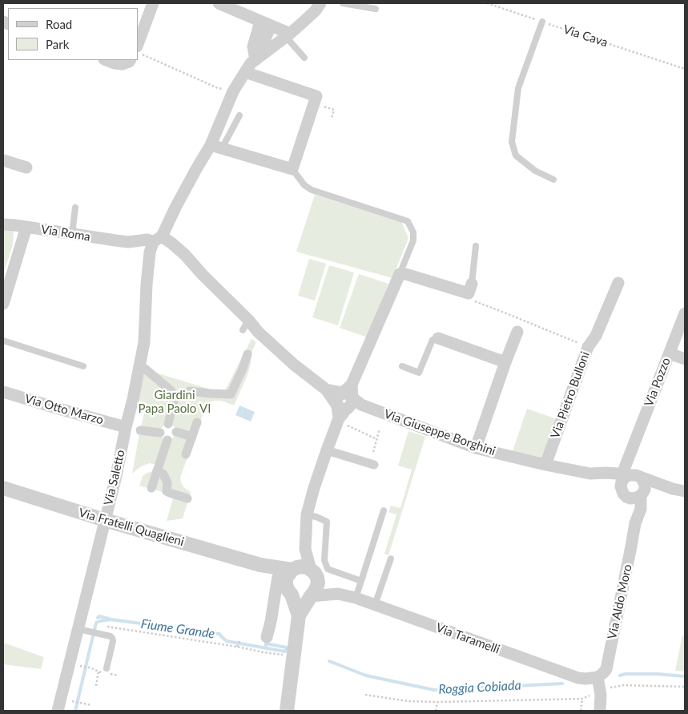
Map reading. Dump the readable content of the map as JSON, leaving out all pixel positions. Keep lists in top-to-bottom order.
{
  "streets": {
    "street": [
      "Via Roma",
      "Via Pozzo",
      "Via Pietro Bulloni",
      "Via Otto Marzo",
      "Via Giuseppe Borghini",
      "Via Saletto",
      "Via Fratelli Quaglieni",
      "Via Aldo Moro",
      "Via Taramelli"
    ],
    "path": ["Via Cava"]
  },
  "crossings": [
    ["Via Roma", "Via Giuseppe Borghini"],
    ["Via Roma", "Via Saletto"],
    ["Via Pozzo", "Via Giuseppe Borghini"],
    ["Via Pozzo", "Via Aldo Moro"],
    ["Via Pietro Bulloni", "Via Giuseppe Borghini"],
    ["Via Otto Marzo", "Via Saletto"],
    ["Via Giuseppe Borghini", "Via Saletto"],
    ["Via Giuseppe Borghini", "Via Aldo Moro"],
    ["Via Saletto", "Via Fratelli Quaglieni"],
    ["Via Fratelli Quaglieni", "Via Taramelli"],
    ["Via Aldo Moro", "Via Taramelli"]
  ],
  "water": ["Fiume Grande", "Roggia Cobiada"],
  "parks": ["Giardini Papa Paolo VI"],
  "legend": ["Road", "Park"]
}
